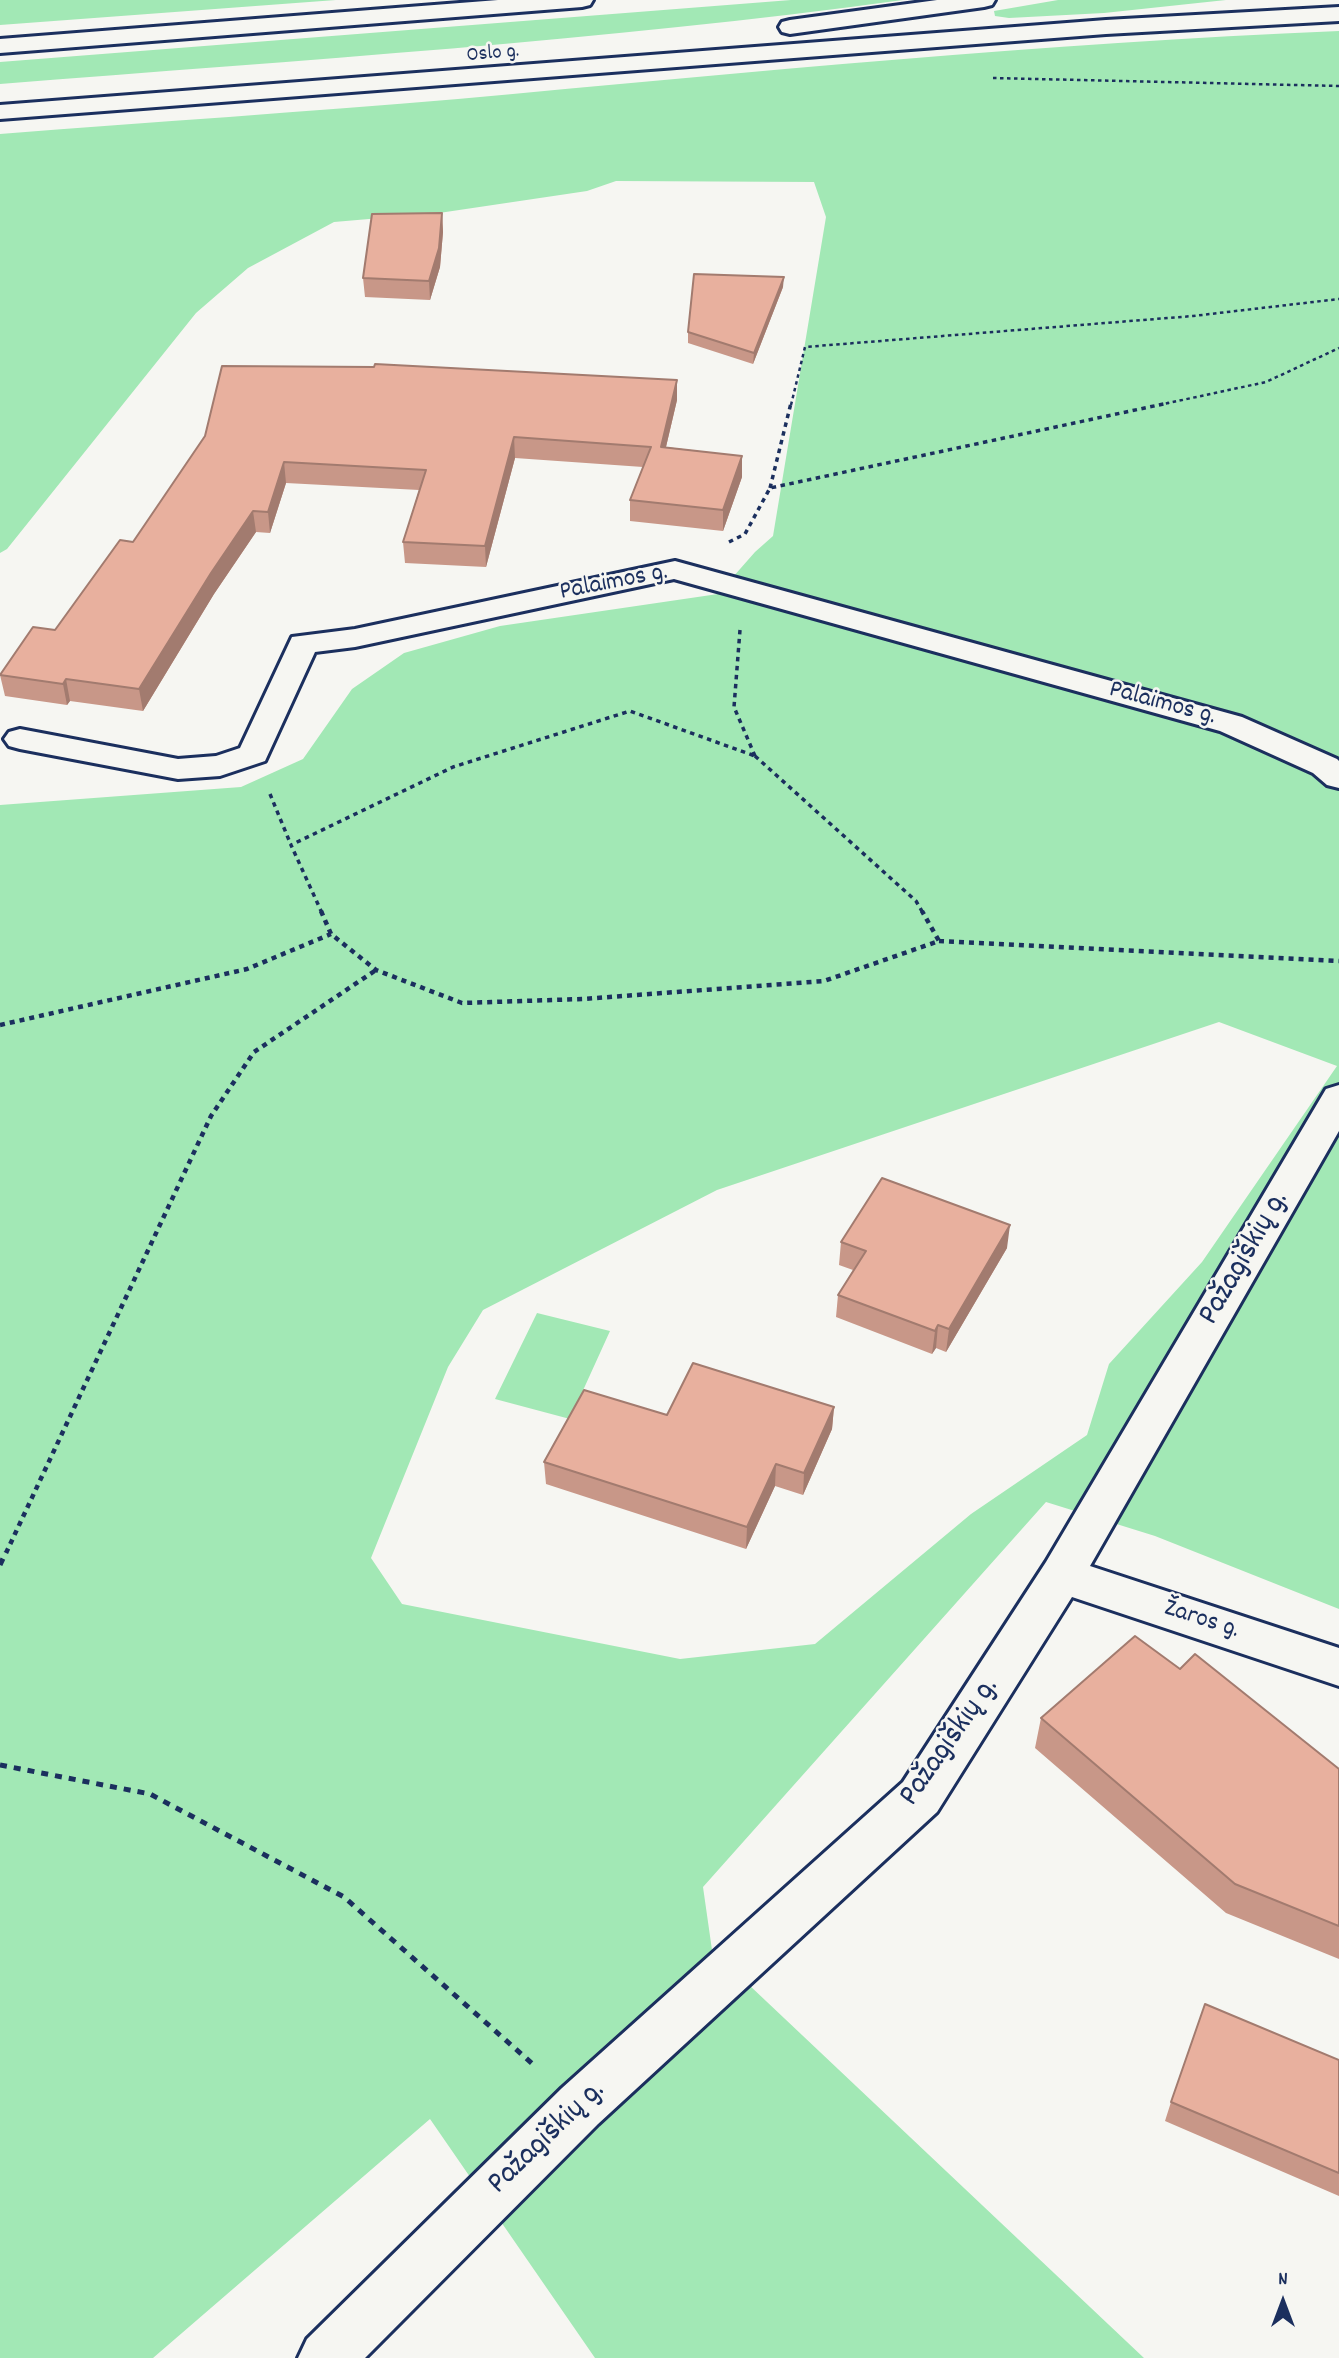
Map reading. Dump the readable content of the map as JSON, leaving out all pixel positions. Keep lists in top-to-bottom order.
{
  "streets": {
    "main road": [
      "Oslo g.",
      "Palaimos g.",
      "Pažagiškių g.",
      "Žaros g."
    ]
  },
  "crossings": [
    ["Pažagiškių g.", "Žaros g."]
  ],
  "north": "top"
}
